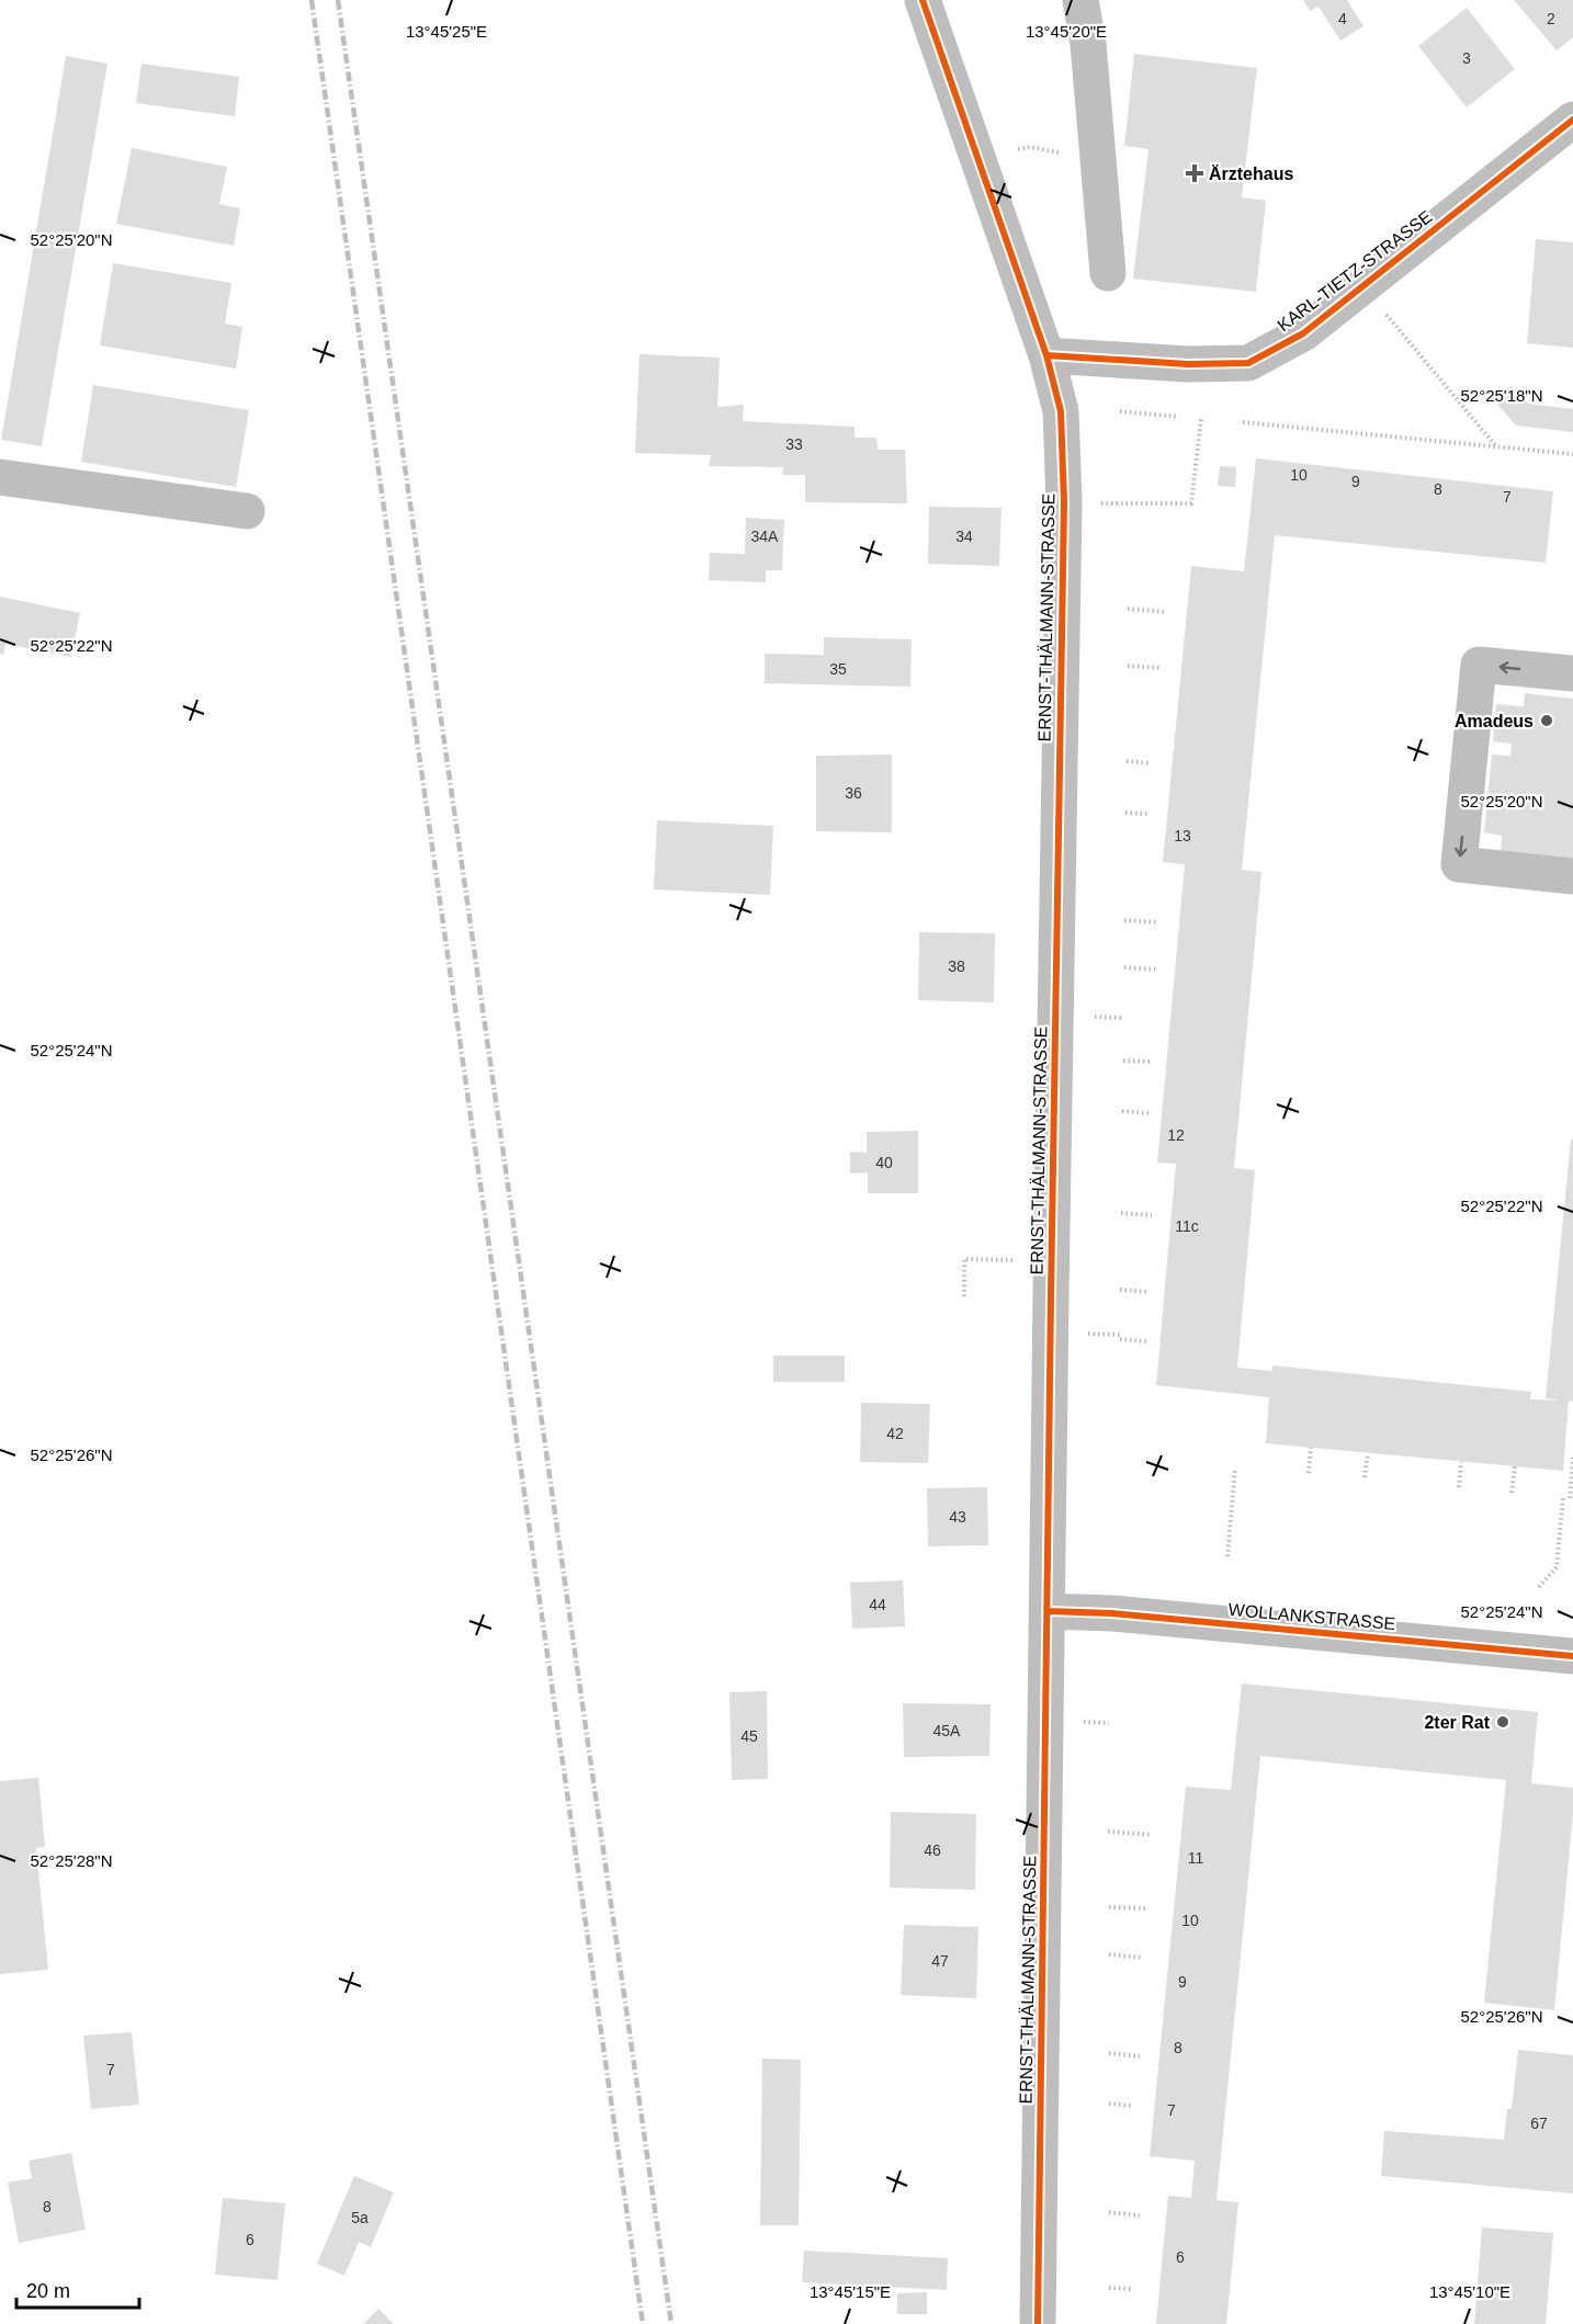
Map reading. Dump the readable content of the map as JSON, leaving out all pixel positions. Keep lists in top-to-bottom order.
{
  "streets": {
    "street": ["KARL-TIETZ-STRASSE", "ERNST-THÄLMANN-STRASSE", "WOLLANKSTRASSE"]
  },
  "crossings": [
    ["KARL-TIETZ-STRASSE", "ERNST-THÄLMANN-STRASSE"],
    ["ERNST-THÄLMANN-STRASSE", "WOLLANKSTRASSE"]
  ],
  "places": {
    "health": ["Ärztehaus"],
    "other": ["Amadeus", "2ter Rat"]
  },
  "house_numbers": [
    "4",
    "2",
    "3",
    "33",
    "10",
    "9",
    "8",
    "7",
    "34A",
    "34",
    "35",
    "36",
    "13",
    "38",
    "12",
    "40",
    "11c",
    "42",
    "43",
    "44",
    "45A",
    "45",
    "46",
    "11",
    "10",
    "47",
    "9",
    "8",
    "7",
    "7",
    "67",
    "8",
    "5a",
    "6",
    "6"
  ],
  "scale_bar": "20 m",
  "coordinates": [
    "13°45'25\"E",
    "13°45'20\"E",
    "52°25'20\"N",
    "52°25'18\"N",
    "52°25'22\"N",
    "52°25'24\"N",
    "52°25'26\"N",
    "52°25'28\"N",
    "13°45'15\"E",
    "13°45'10\"E"
  ]
}
